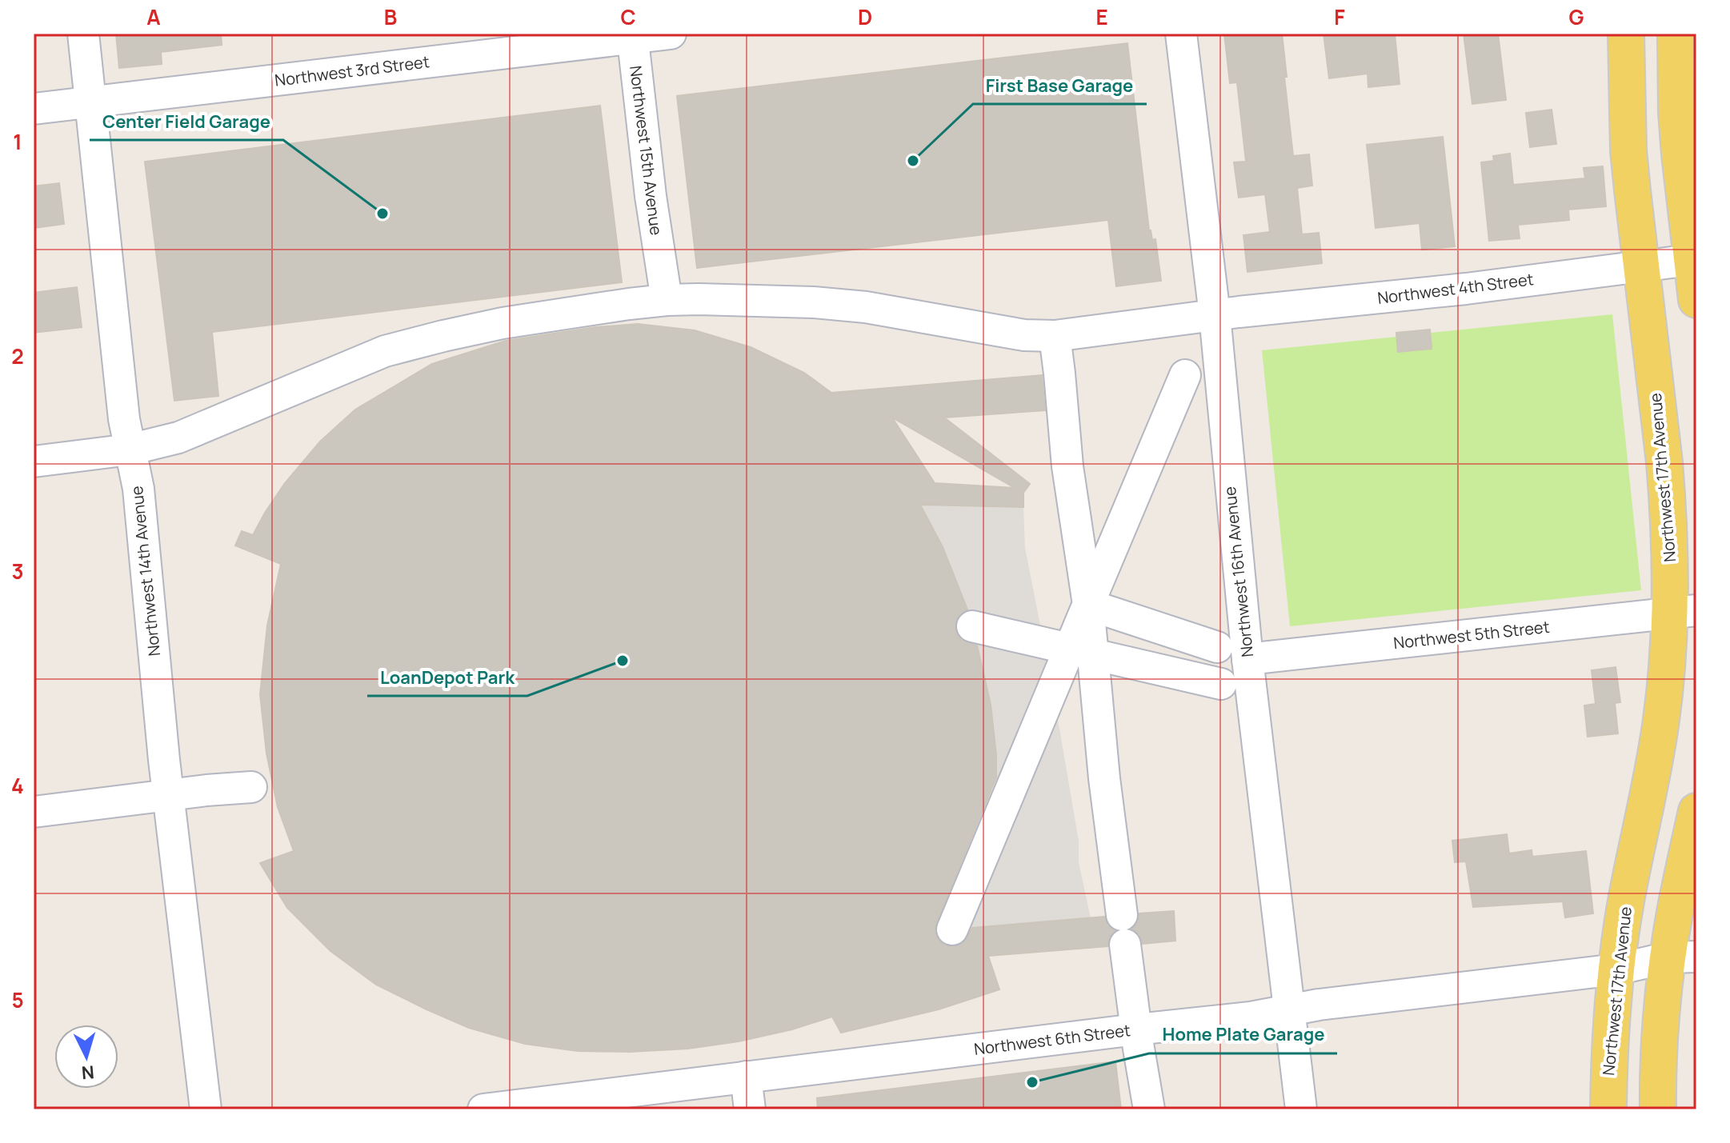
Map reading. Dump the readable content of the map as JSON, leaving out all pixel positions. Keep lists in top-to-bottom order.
{
  "streets": {
    "main road": ["Northwest 17th Avenue"],
    "street": [
      "Northwest 3rd Street",
      "Northwest 15th Avenue",
      "Northwest 4th Street",
      "Northwest 14th Avenue",
      "Northwest 16th Avenue",
      "Northwest 5th Street",
      "Northwest 6th Street"
    ]
  },
  "crossings": [
    ["Northwest 3rd Street", "Northwest 15th Avenue"],
    ["Northwest 3rd Street", "Northwest 14th Avenue"],
    ["Northwest 15th Avenue", "Northwest 4th Street"],
    ["Northwest 4th Street", "Northwest 17th Avenue"],
    ["Northwest 4th Street", "Northwest 14th Avenue"],
    ["Northwest 4th Street", "Northwest 16th Avenue"],
    ["Northwest 17th Avenue", "Northwest 5th Street"],
    ["Northwest 17th Avenue", "Northwest 6th Street"],
    ["Northwest 16th Avenue", "Northwest 5th Street"],
    ["Northwest 16th Avenue", "Northwest 6th Street"]
  ],
  "places": [
    "First Base Garage",
    "Center Field Garage",
    "LoanDepot Park",
    "Home Plate Garage"
  ],
  "north": "bottom",
  "grid": {
    "columns": [
      "A",
      "B",
      "C",
      "D",
      "E",
      "F",
      "G"
    ],
    "rows": [
      "1",
      "2",
      "3",
      "4",
      "5"
    ]
  }
}
